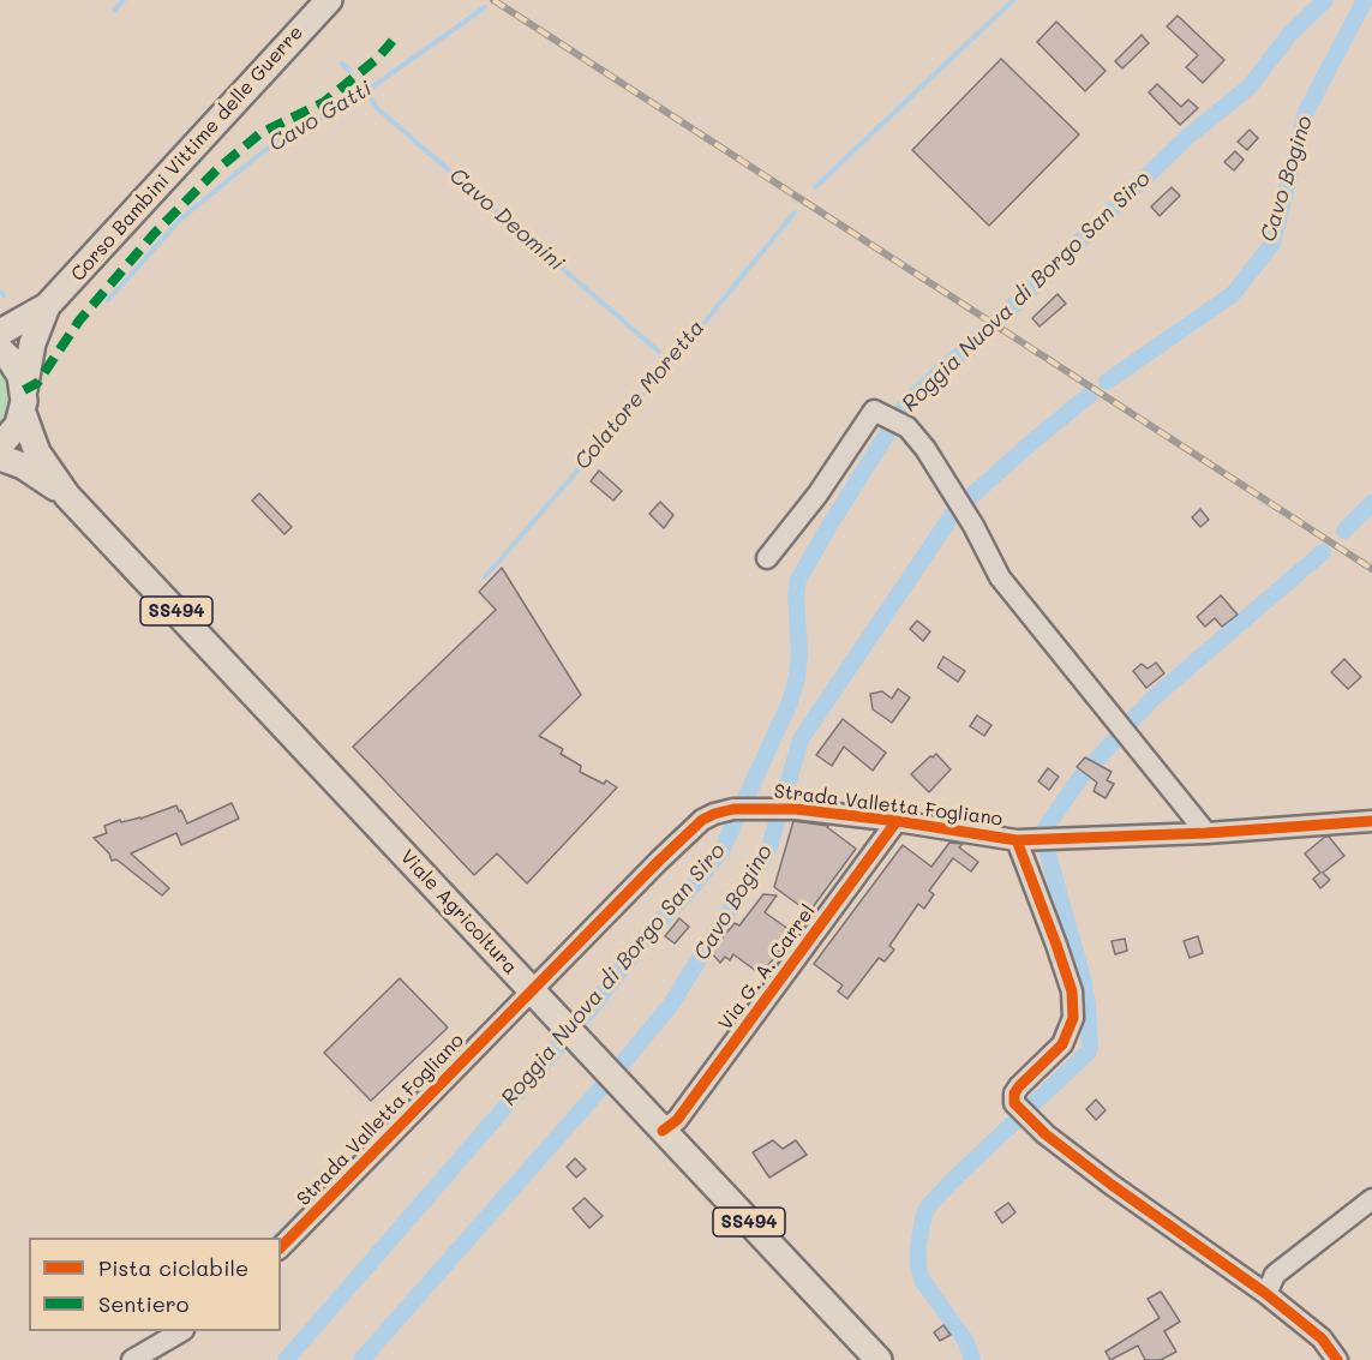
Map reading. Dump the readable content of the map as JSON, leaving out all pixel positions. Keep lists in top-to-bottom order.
{
  "streets": {
    "main road": ["Corso Bambini Vittime delle Guerre", "SS494", "Viale Agricoltura"],
    "street": ["Strada Valletta Fogliano", "Via G. A. Carrel"]
  },
  "crossings": [
    ["Corso Bambini Vittime delle Guerre", "Viale Agricoltura"],
    ["Strada Valletta Fogliano", "Viale Agricoltura"],
    ["Strada Valletta Fogliano", "Via G. A. Carrel"],
    ["Viale Agricoltura", "Via G. A. Carrel"]
  ],
  "water": [
    "Cavo Gatti",
    "Cavo Bogino",
    "Cavo Deomini",
    "Roggia Nuova di Borgo San Siro",
    "Colatore Moretta"
  ],
  "legend": ["Pista ciclabile", "Sentiero"]
}
